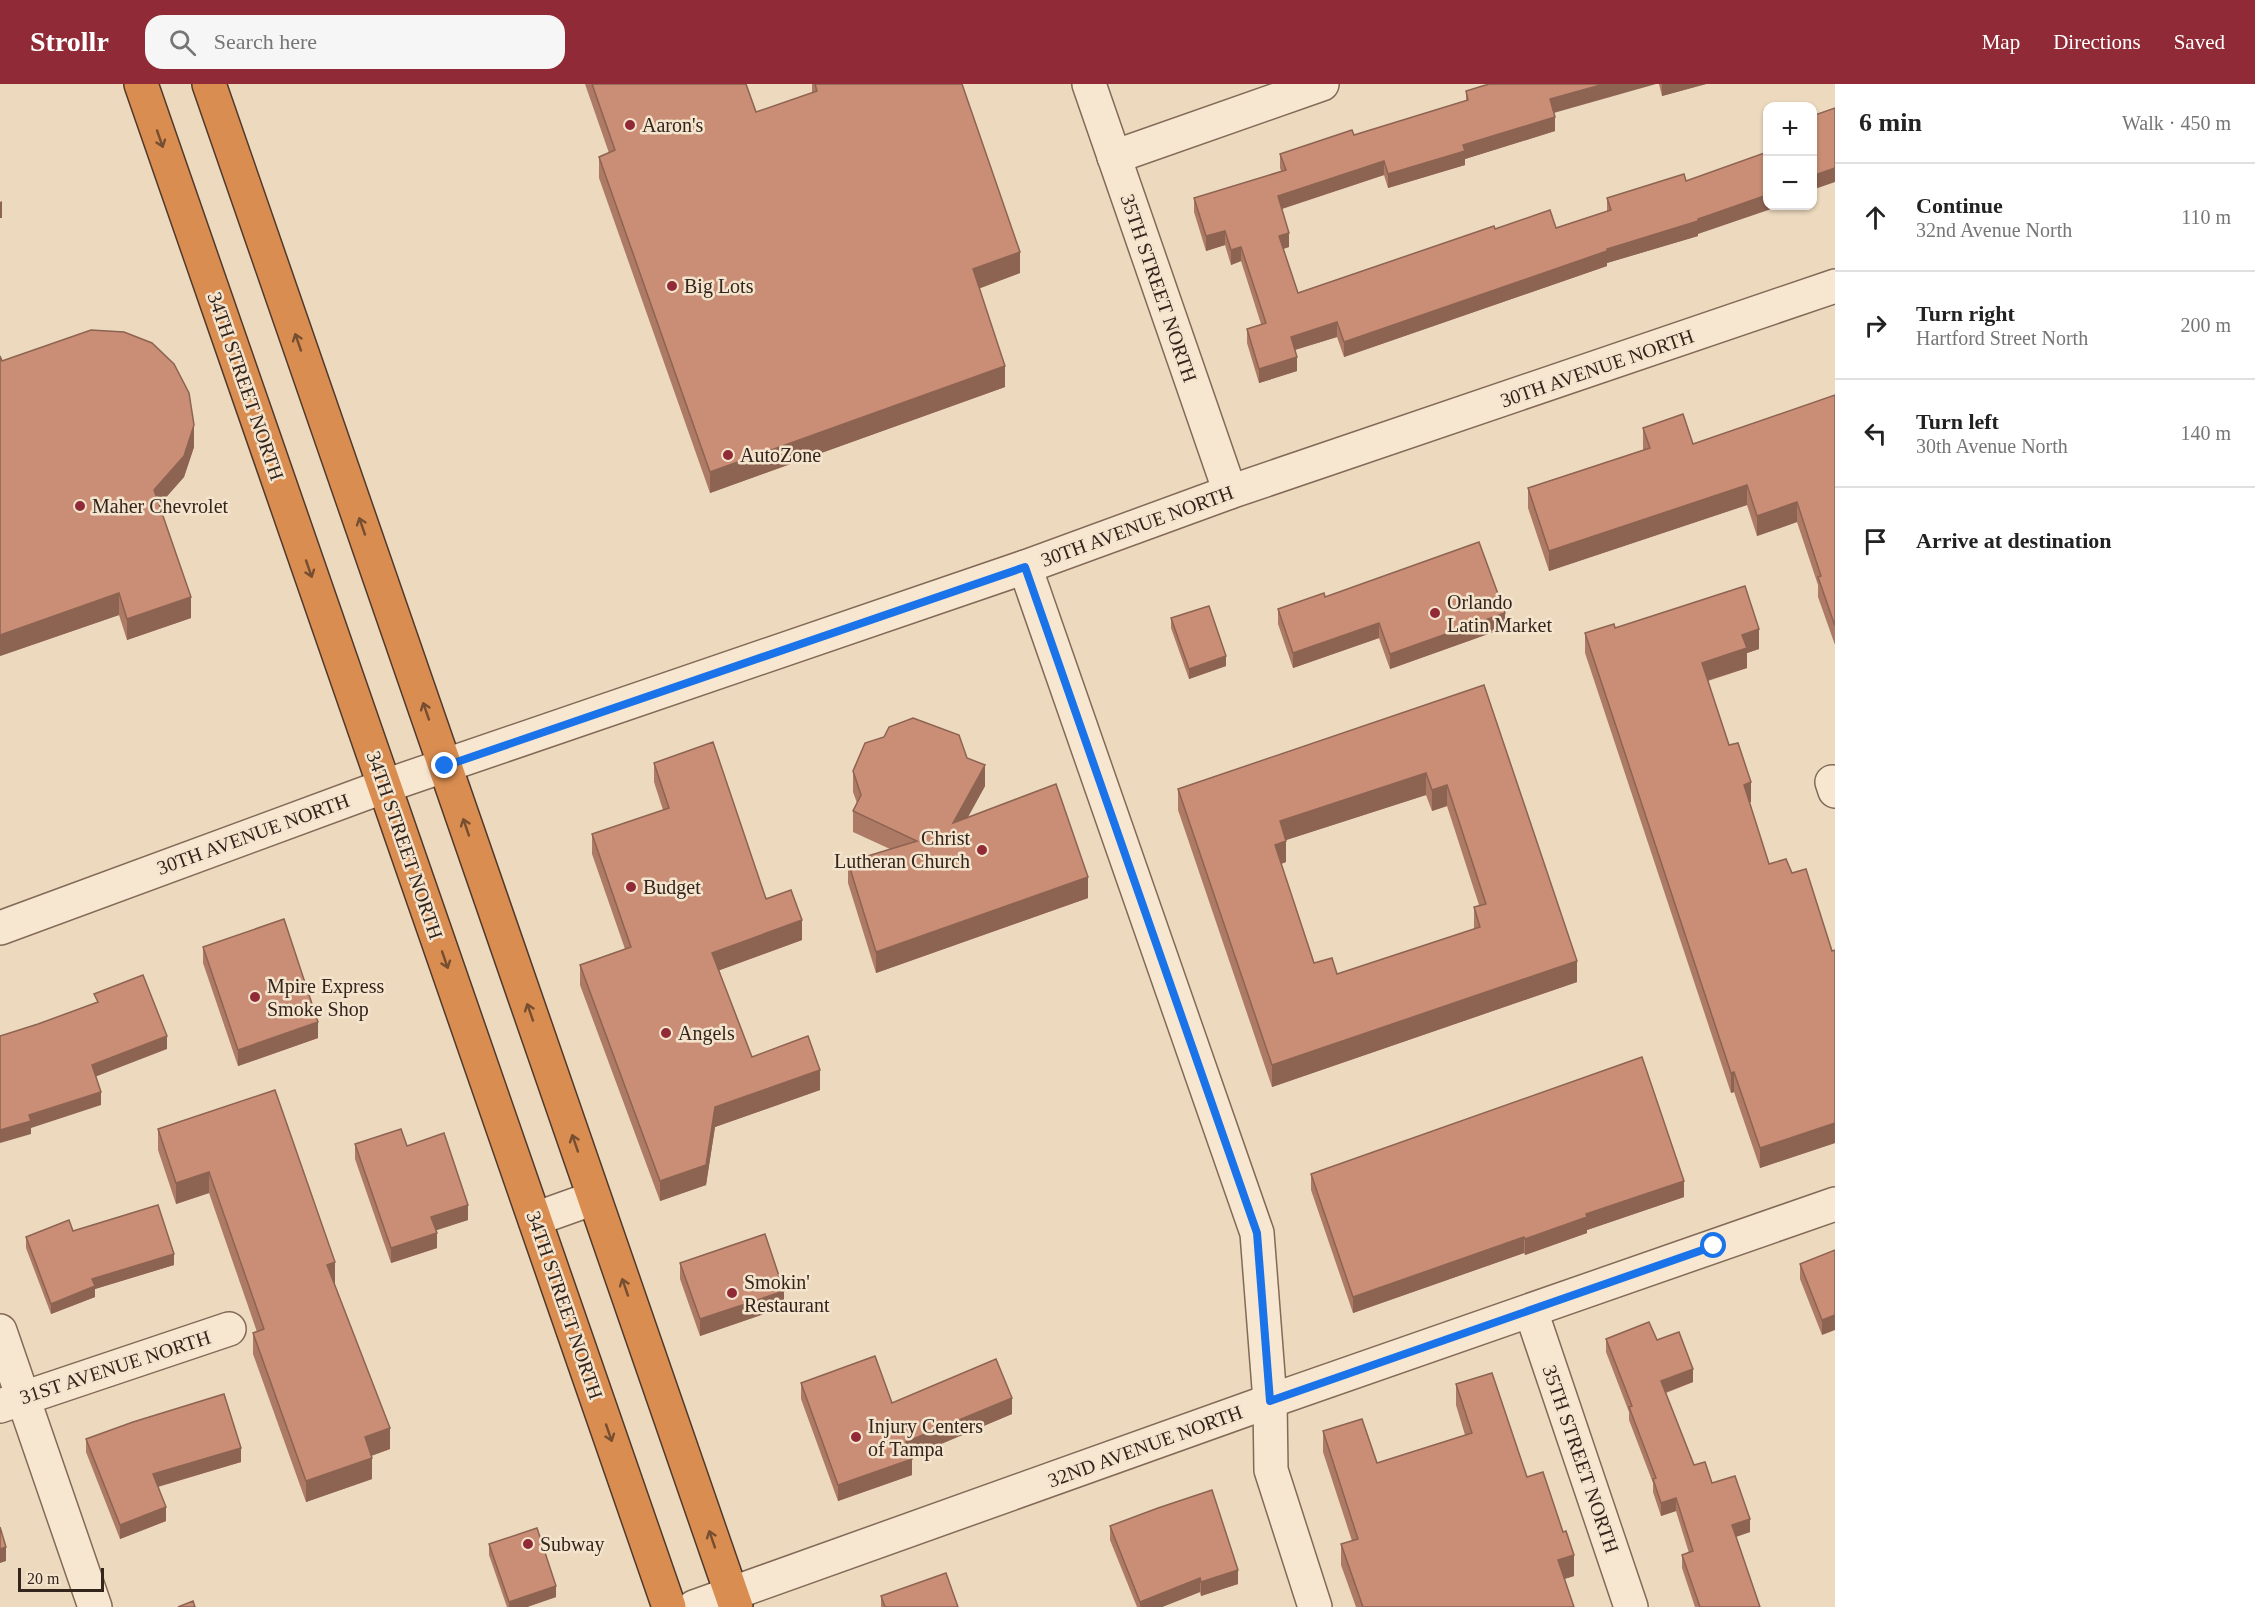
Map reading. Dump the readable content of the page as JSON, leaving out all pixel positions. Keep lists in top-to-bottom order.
{
  "streets": {
    "highway": ["34TH STREET NORTH"],
    "street": [
      "35TH STREET NORTH",
      "30TH AVENUE NORTH",
      "31ST AVENUE NORTH",
      "32ND AVENUE NORTH"
    ]
  },
  "crossings": [
    ["35TH STREET NORTH", "30TH AVENUE NORTH"],
    ["35TH STREET NORTH", "32ND AVENUE NORTH"],
    ["30TH AVENUE NORTH", "34TH STREET NORTH"]
  ],
  "places": [
    "Aaron's",
    "Big Lots",
    "AutoZone",
    "Maher Chevrolet",
    "Orlando Latin Market",
    "Christ Lutheran Church",
    "Budget",
    "Mpire Express Smoke Shop",
    "Angels",
    "Smokin' Restaurant",
    "Injury Centers of Tampa",
    "Subway"
  ],
  "scale_bar": "20 m",
  "page": {
    "header": "Strollr",
    "search": "Search here",
    "nav": ["Map", "Directions", "Saved"],
    "heading": ["6 min", "Walk · 450 m"],
    "map_buttons": ["+", "−"],
    "list": [
      ["Continue", "32nd Avenue North", "110 m"],
      ["Turn right", "Hartford Street North", "200 m"],
      ["Turn left", "30th Avenue North", "140 m"],
      "Arrive at destination"
    ],
    "scale": "20 m"
  }
}
